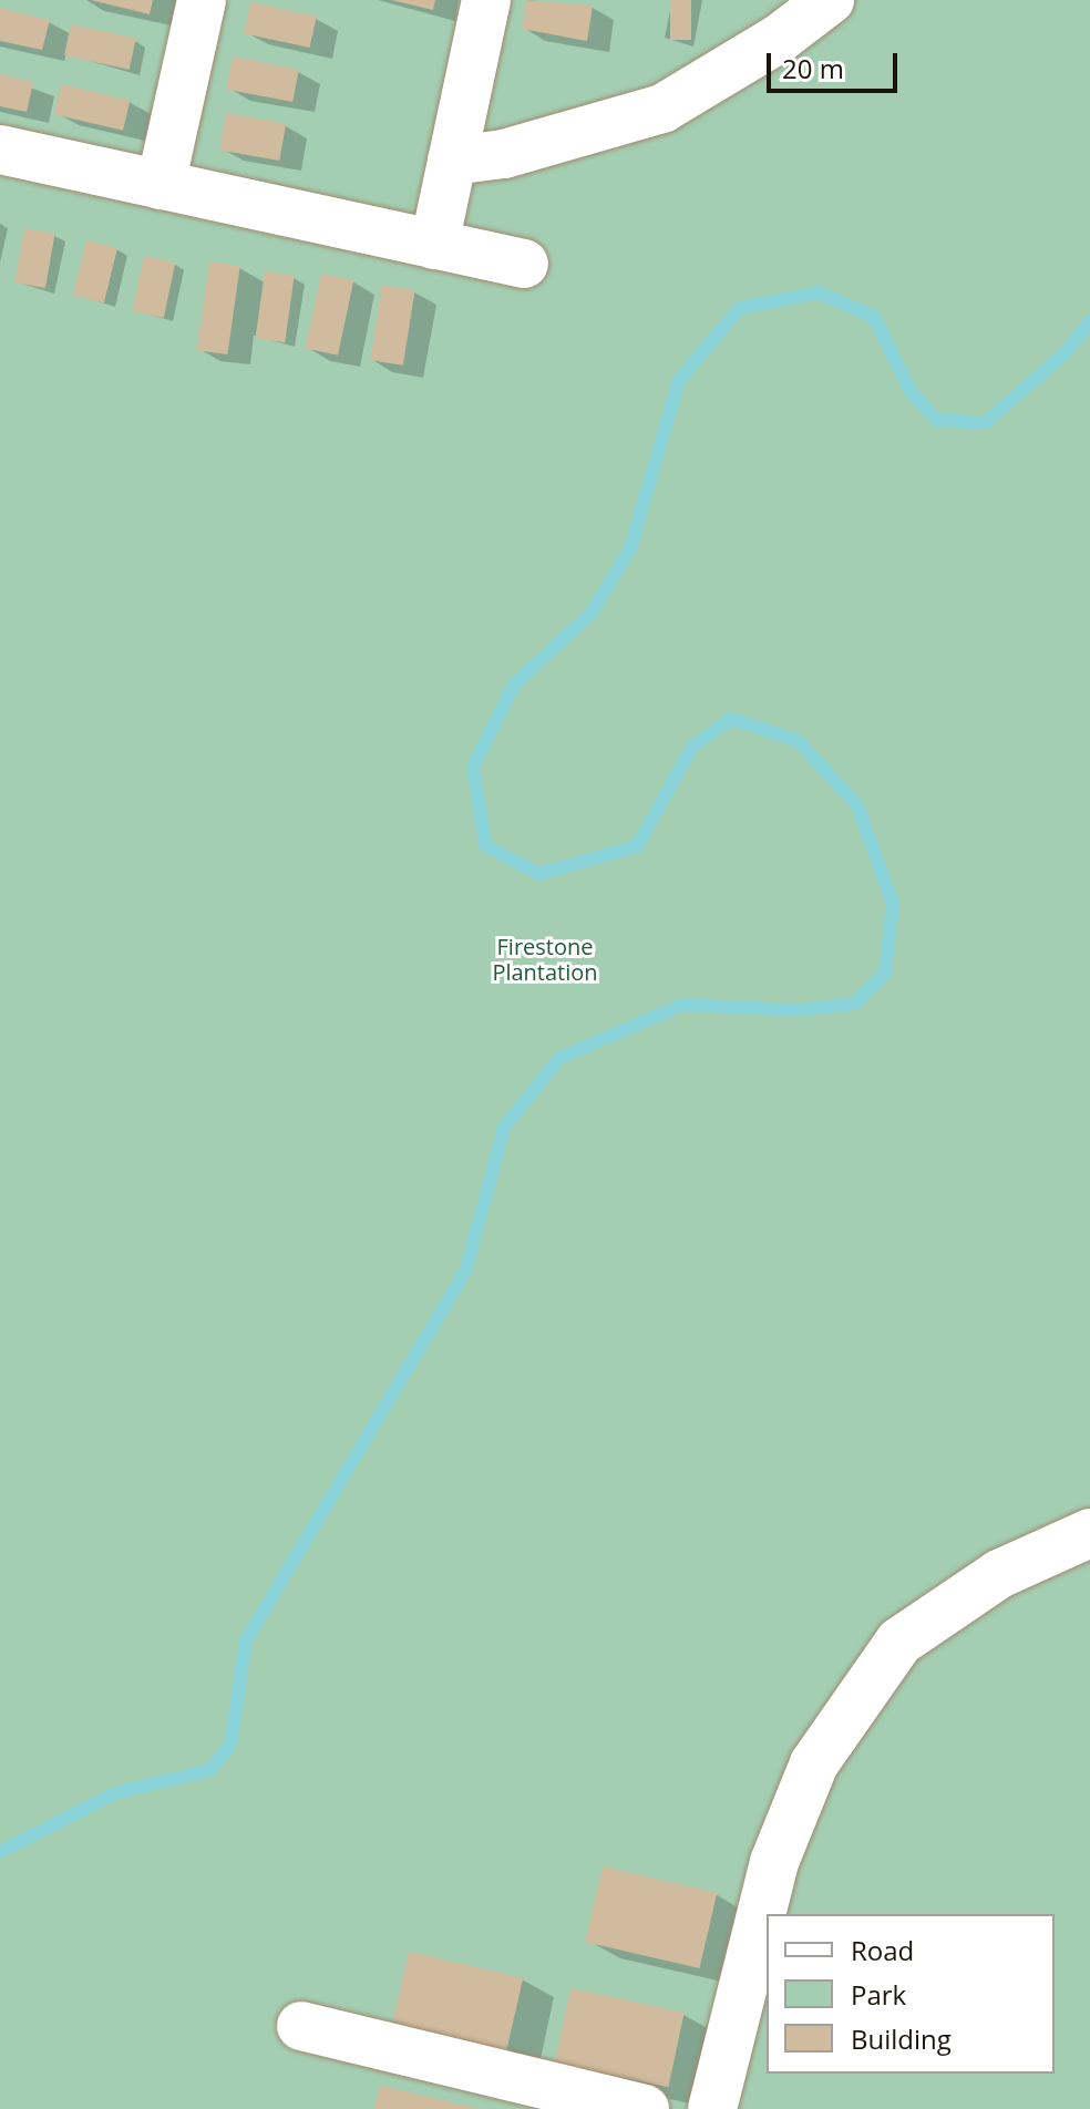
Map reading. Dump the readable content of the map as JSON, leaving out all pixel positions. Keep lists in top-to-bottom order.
{
  "parks": ["Firestone Plantation"],
  "legend": ["Road", "Park", "Building"],
  "scale_bar": "20 m"
}
